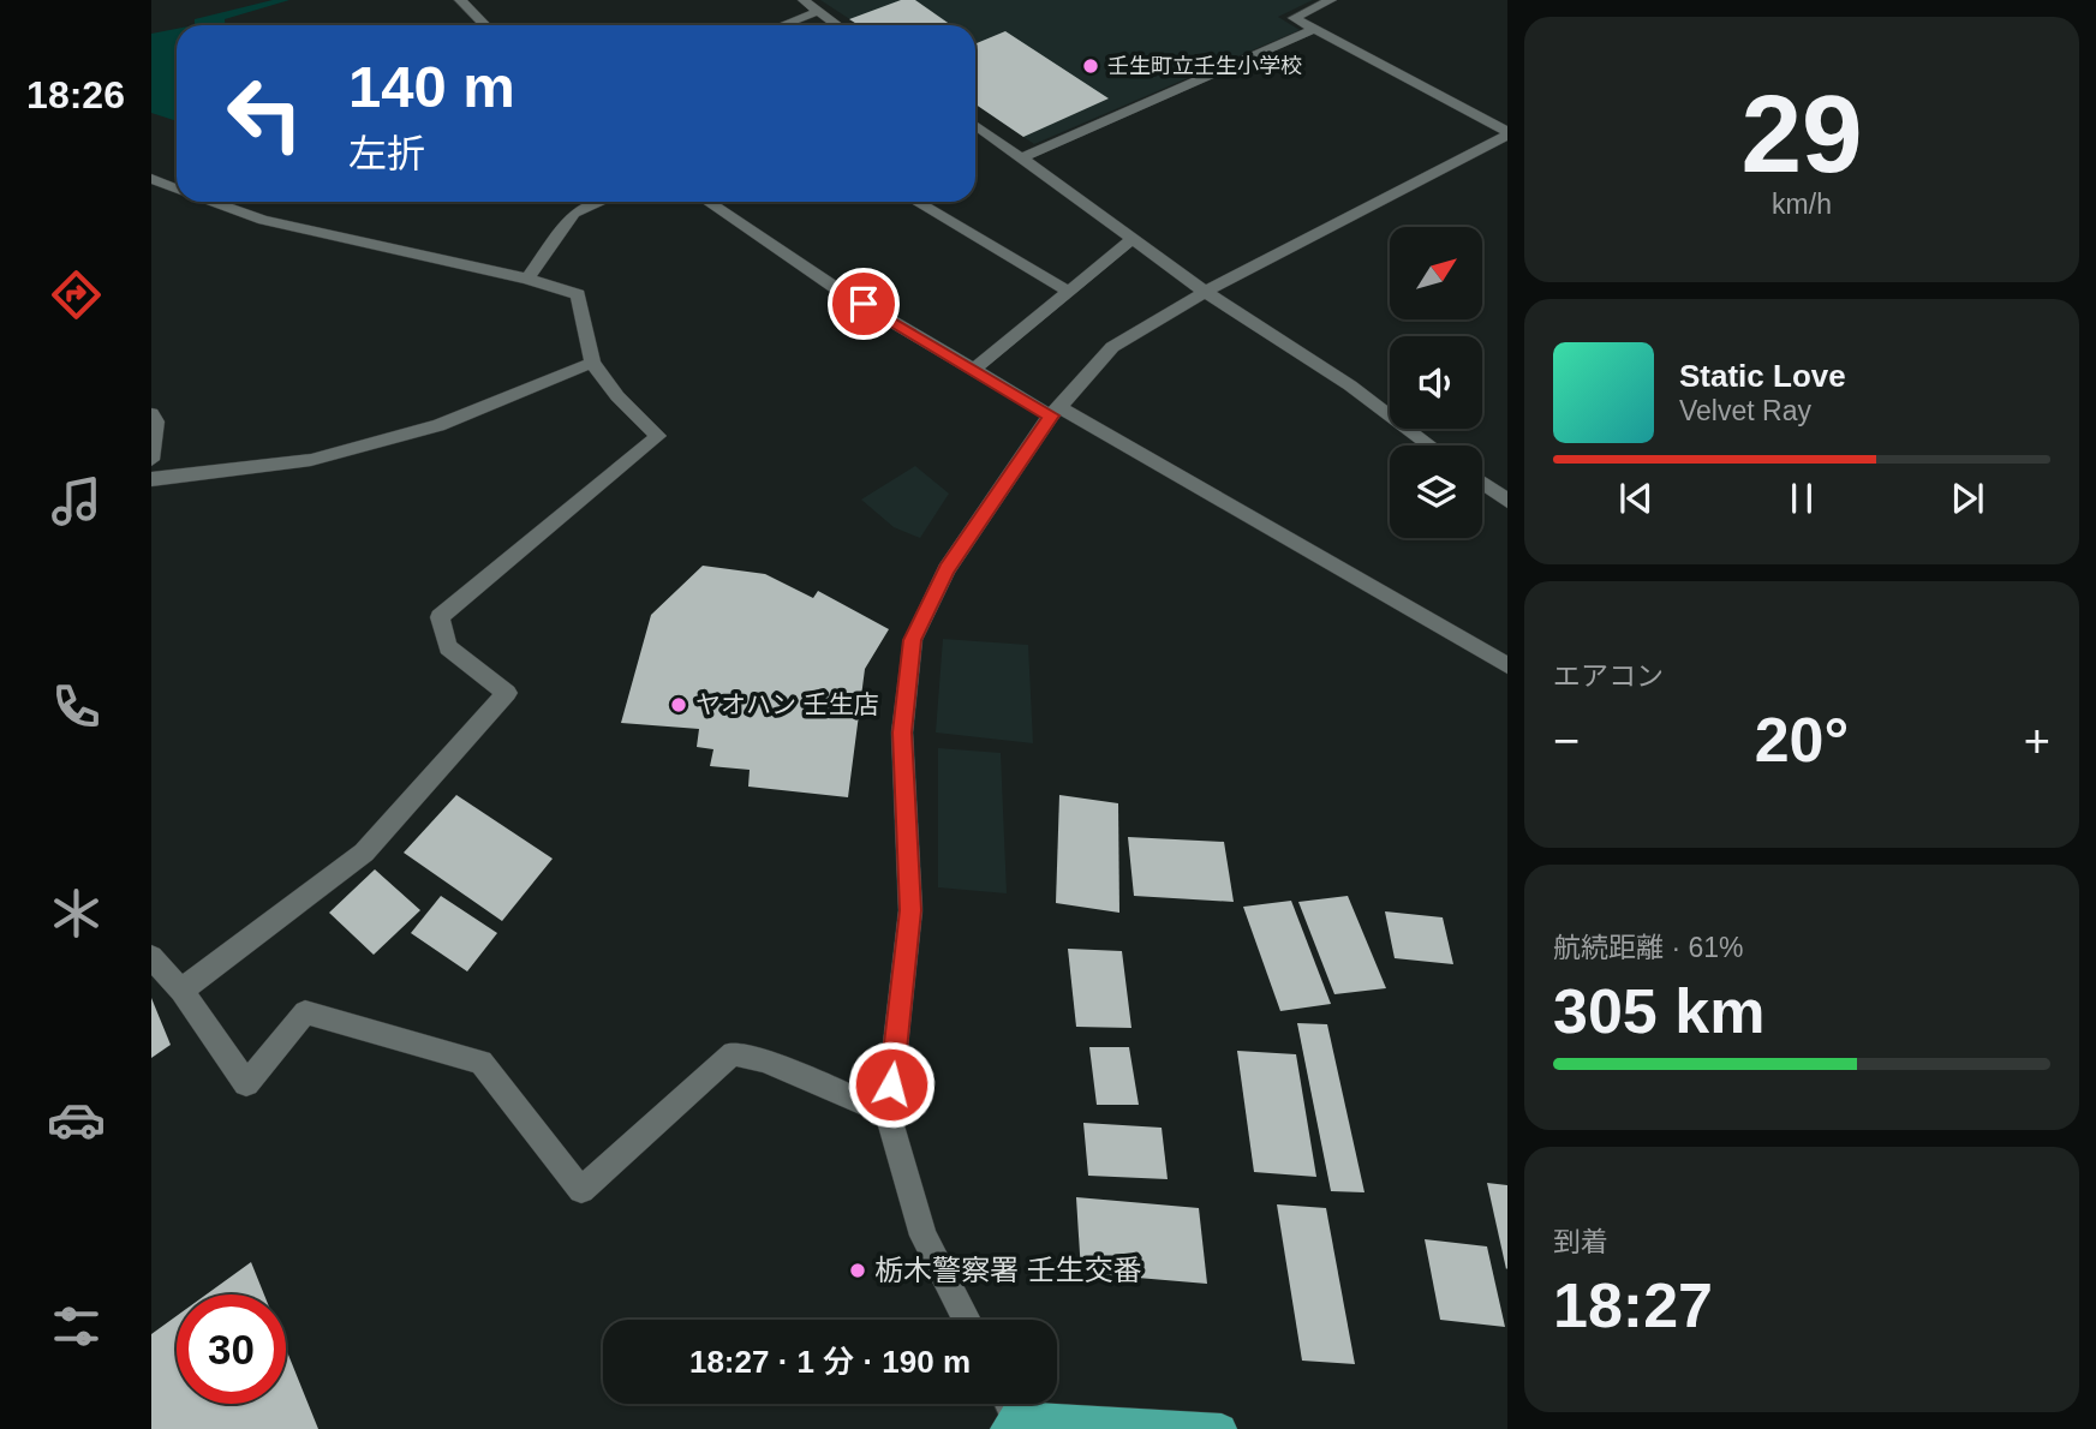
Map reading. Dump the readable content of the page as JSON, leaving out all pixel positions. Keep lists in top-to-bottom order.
{
  "places": ["壬生町立壬生小学校", "ヤオハン 壬生店", "栃木警察署 壬生交番"],
  "north": "top right",
  "page": {
    "tabs": "18:26",
    "tile": [
      ["29", "km/h"],
      "エアコン",
      ["航続距離 · 61%", "305 km"],
      ["到着", "18:27"]
    ],
    "turn": ["140 m", "左折"],
    "song": ["Static Love", "Velvet Ray"],
    "heat": ["−", "20°", "+"],
    "limit": "30",
    "trip": "18:27 · 1 分 · 190 m"
  }
}
